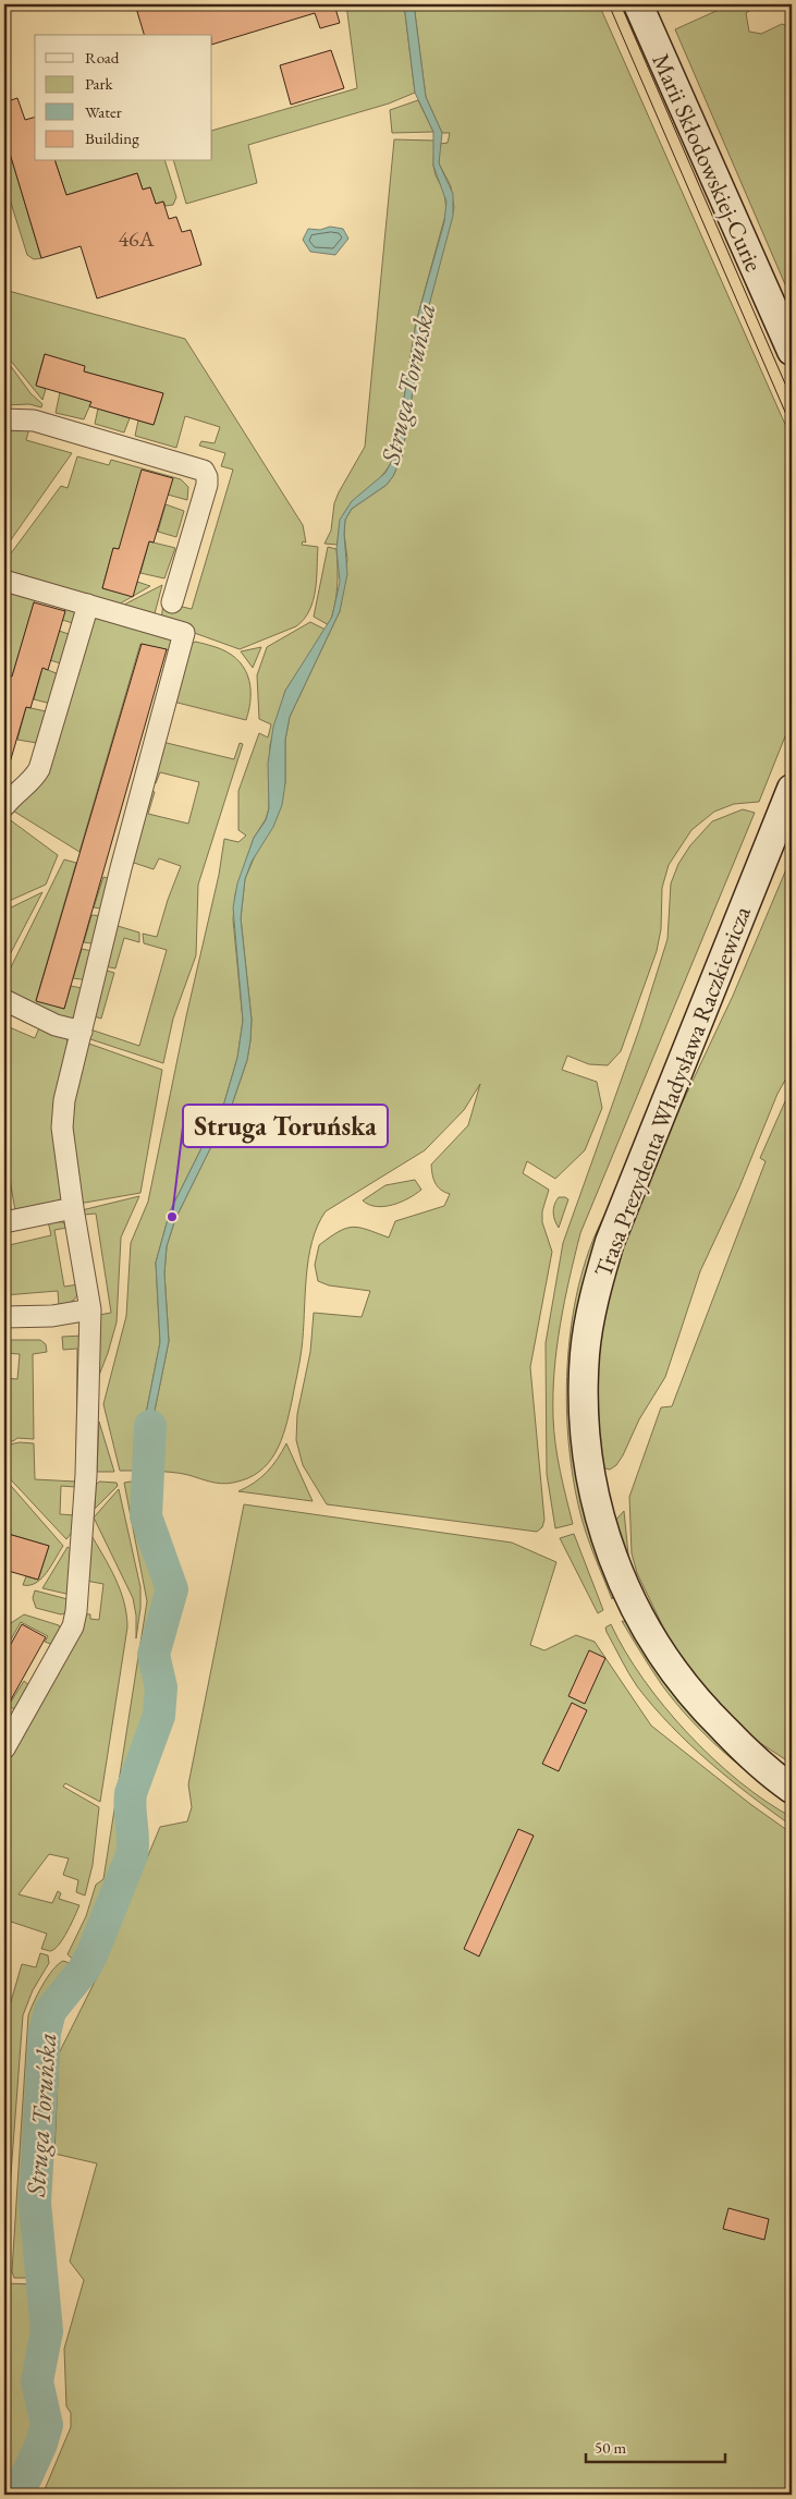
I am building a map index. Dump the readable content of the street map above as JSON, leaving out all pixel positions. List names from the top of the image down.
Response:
{
  "streets": {
    "main road": ["Marii Skłodowskiej-Curie", "Trasa Prezydenta Władysława Raczkiewicza"]
  },
  "water": ["Struga Toruńska"],
  "places": ["Struga Toruńska"],
  "house_numbers": ["46A"],
  "legend": [
    "Road",
    "Park",
    "Water",
    "Building"
  ],
  "scale_bar": "50 m"
}
